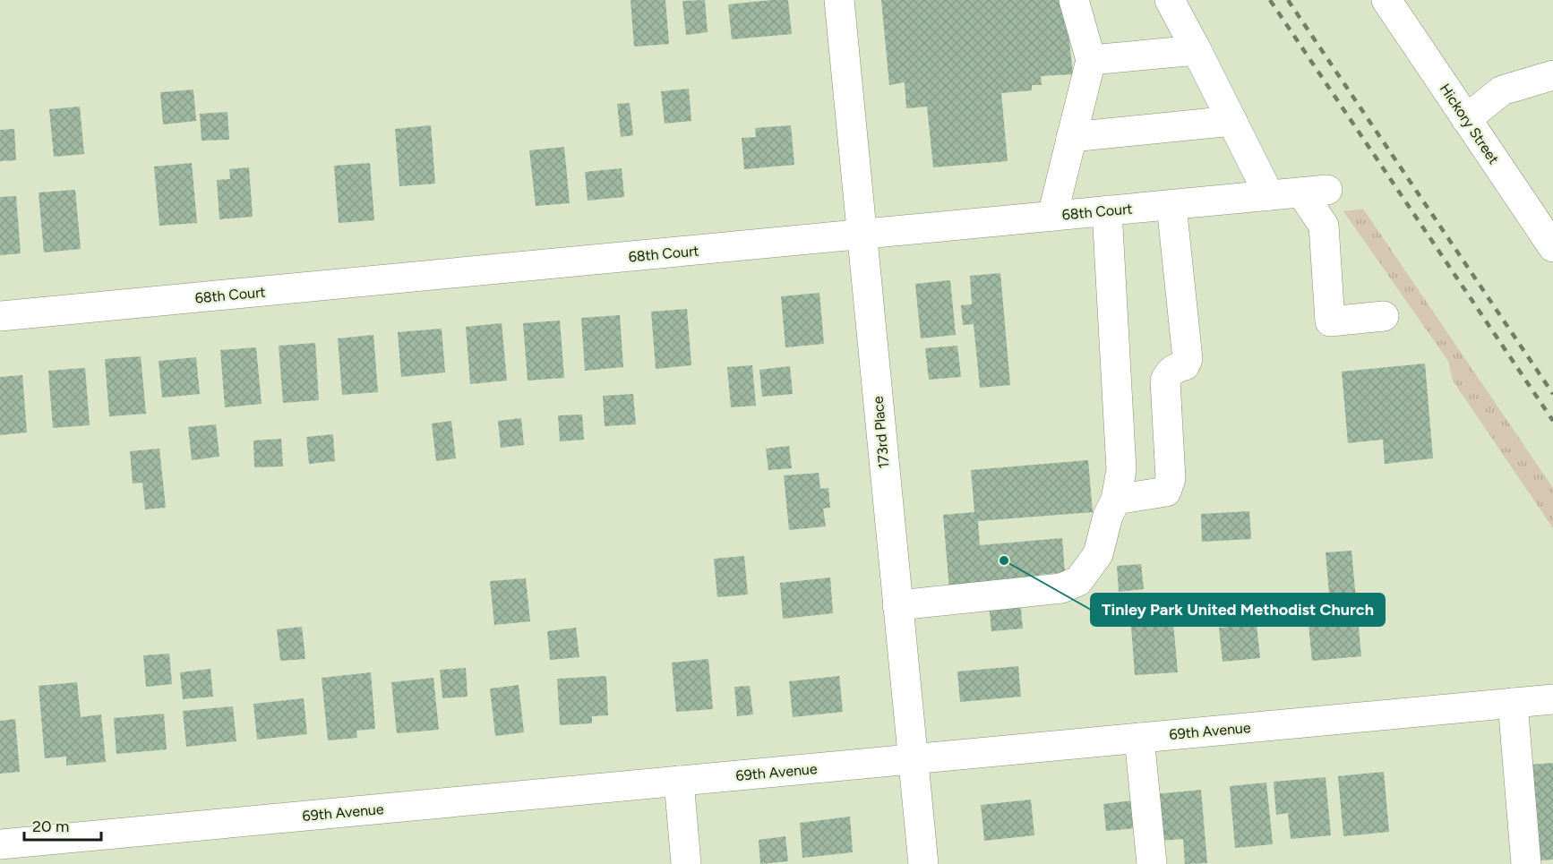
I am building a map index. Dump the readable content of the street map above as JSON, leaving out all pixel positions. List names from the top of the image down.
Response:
{
  "streets": {
    "street": [
      "Hickory Street",
      "68th Court",
      "173rd Place",
      "69th Avenue"
    ]
  },
  "crossings": [
    ["68th Court", "173rd Place"],
    ["173rd Place", "69th Avenue"]
  ],
  "places": ["Tinley Park United Methodist Church"],
  "scale_bar": "20 m"
}
